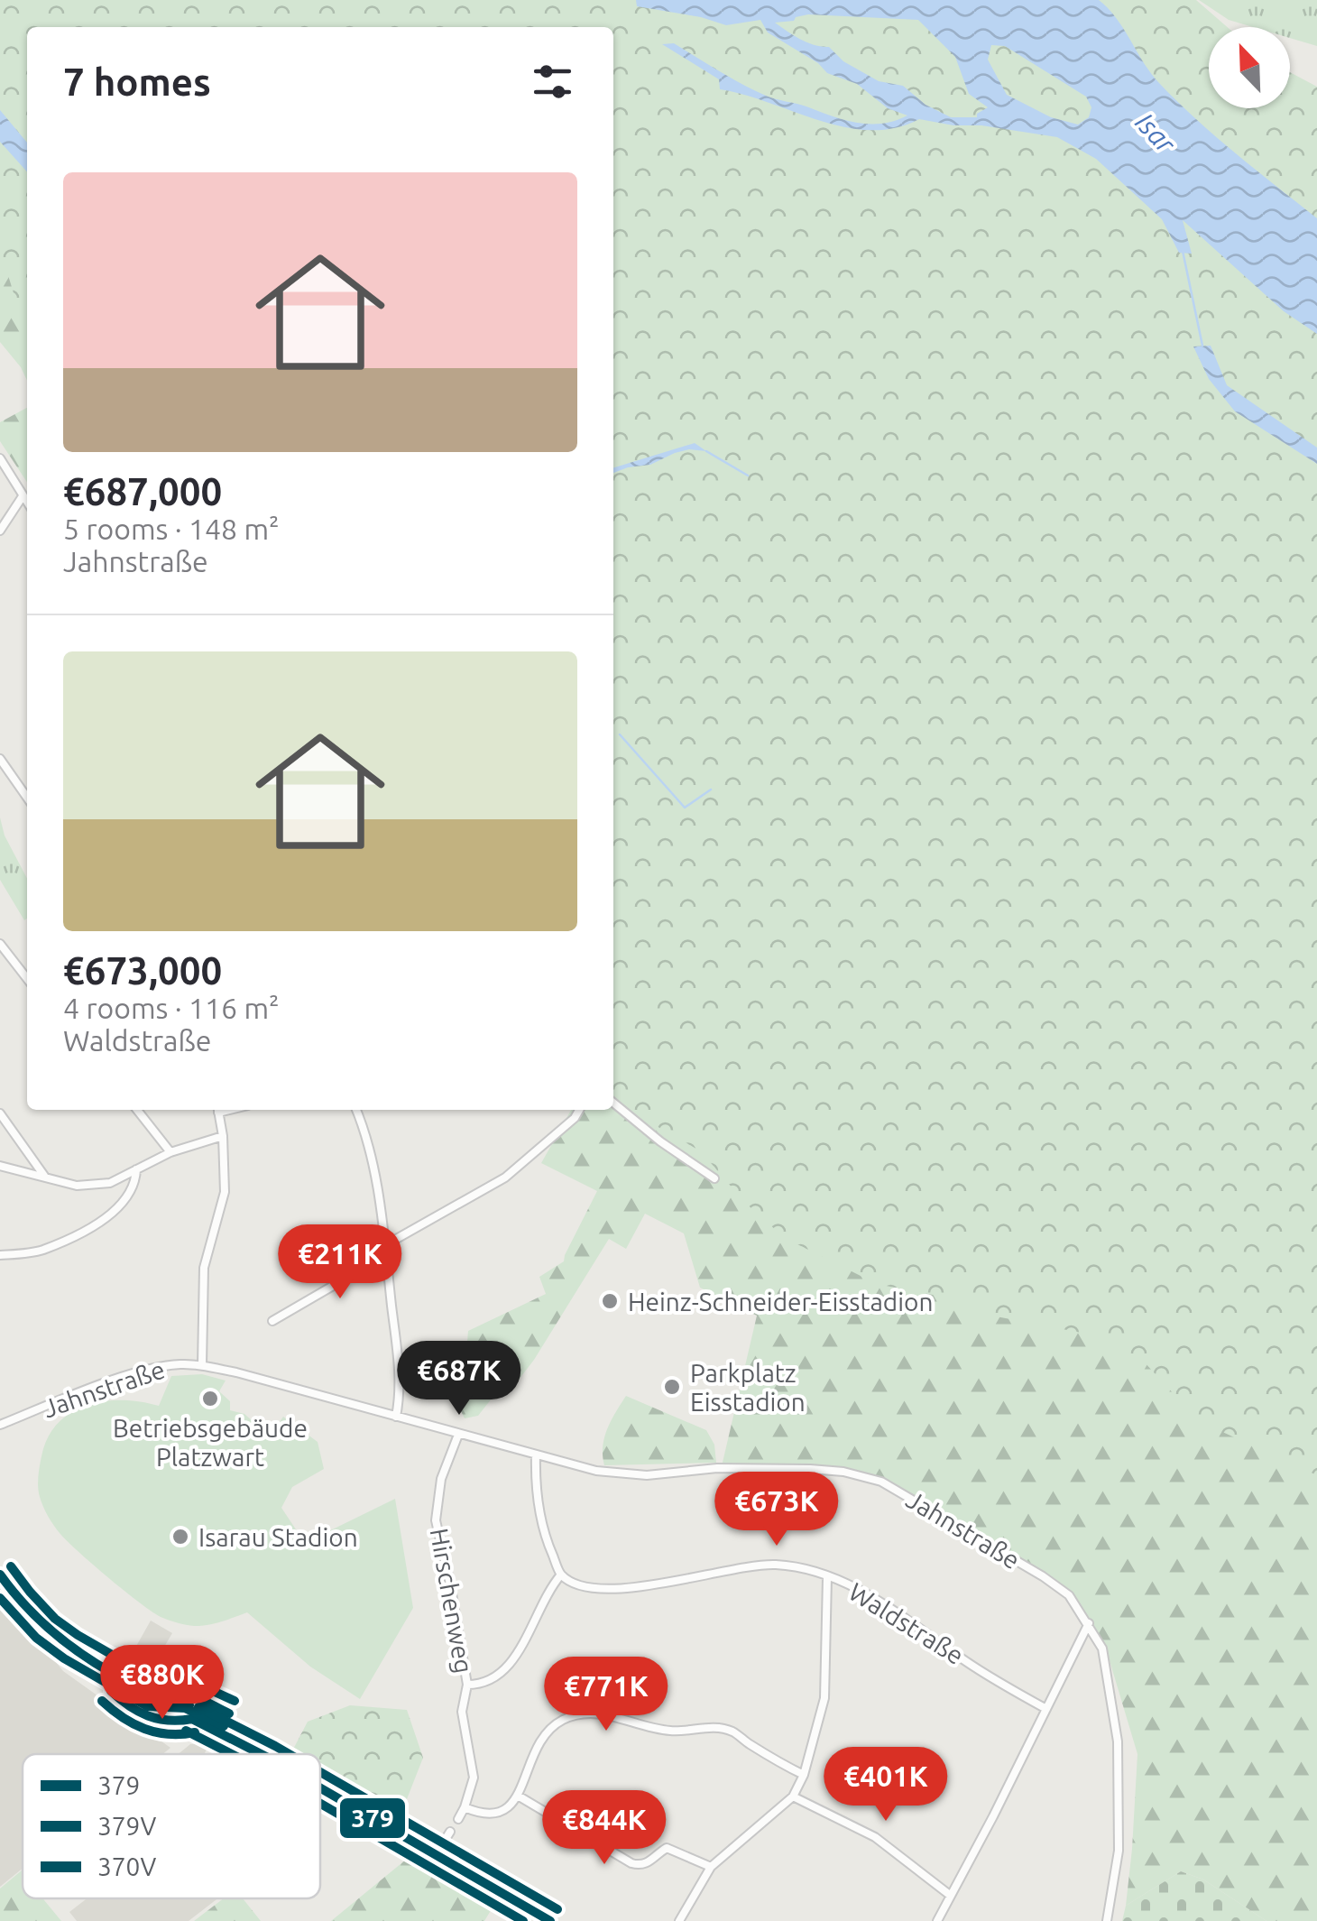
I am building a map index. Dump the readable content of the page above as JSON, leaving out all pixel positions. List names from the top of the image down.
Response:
{
  "streets": {
    "street": ["Jahnstraße", "Hirschenweg", "Waldstraße"]
  },
  "crossings": [
    ["Jahnstraße", "Hirschenweg"]
  ],
  "water": ["Isar"],
  "places": [
    "Heinz-Schneider-Eisstadion",
    "Parkplatz Eisstadion",
    "Betriebsgebäude Platzwart",
    "Isarau Stadion"
  ],
  "lines": ["transit line 370V", "transit line 379", "transit line 379V"],
  "legend": ["379", "379V", "370V"],
  "north": "top left",
  "page": {
    "heading": "7 homes",
    "list": [
      {
        "name": "€687,000",
        "note": "5 rooms · 148 m² · Jahnstraße"
      },
      {
        "name": "€673,000",
        "note": "4 rooms · 116 m² · Waldstraße"
      }
    ],
    "price": [
      "€211K",
      "€687K",
      "€673K",
      "€880K",
      "€771K",
      "€401K",
      "€844K"
    ]
  }
}
